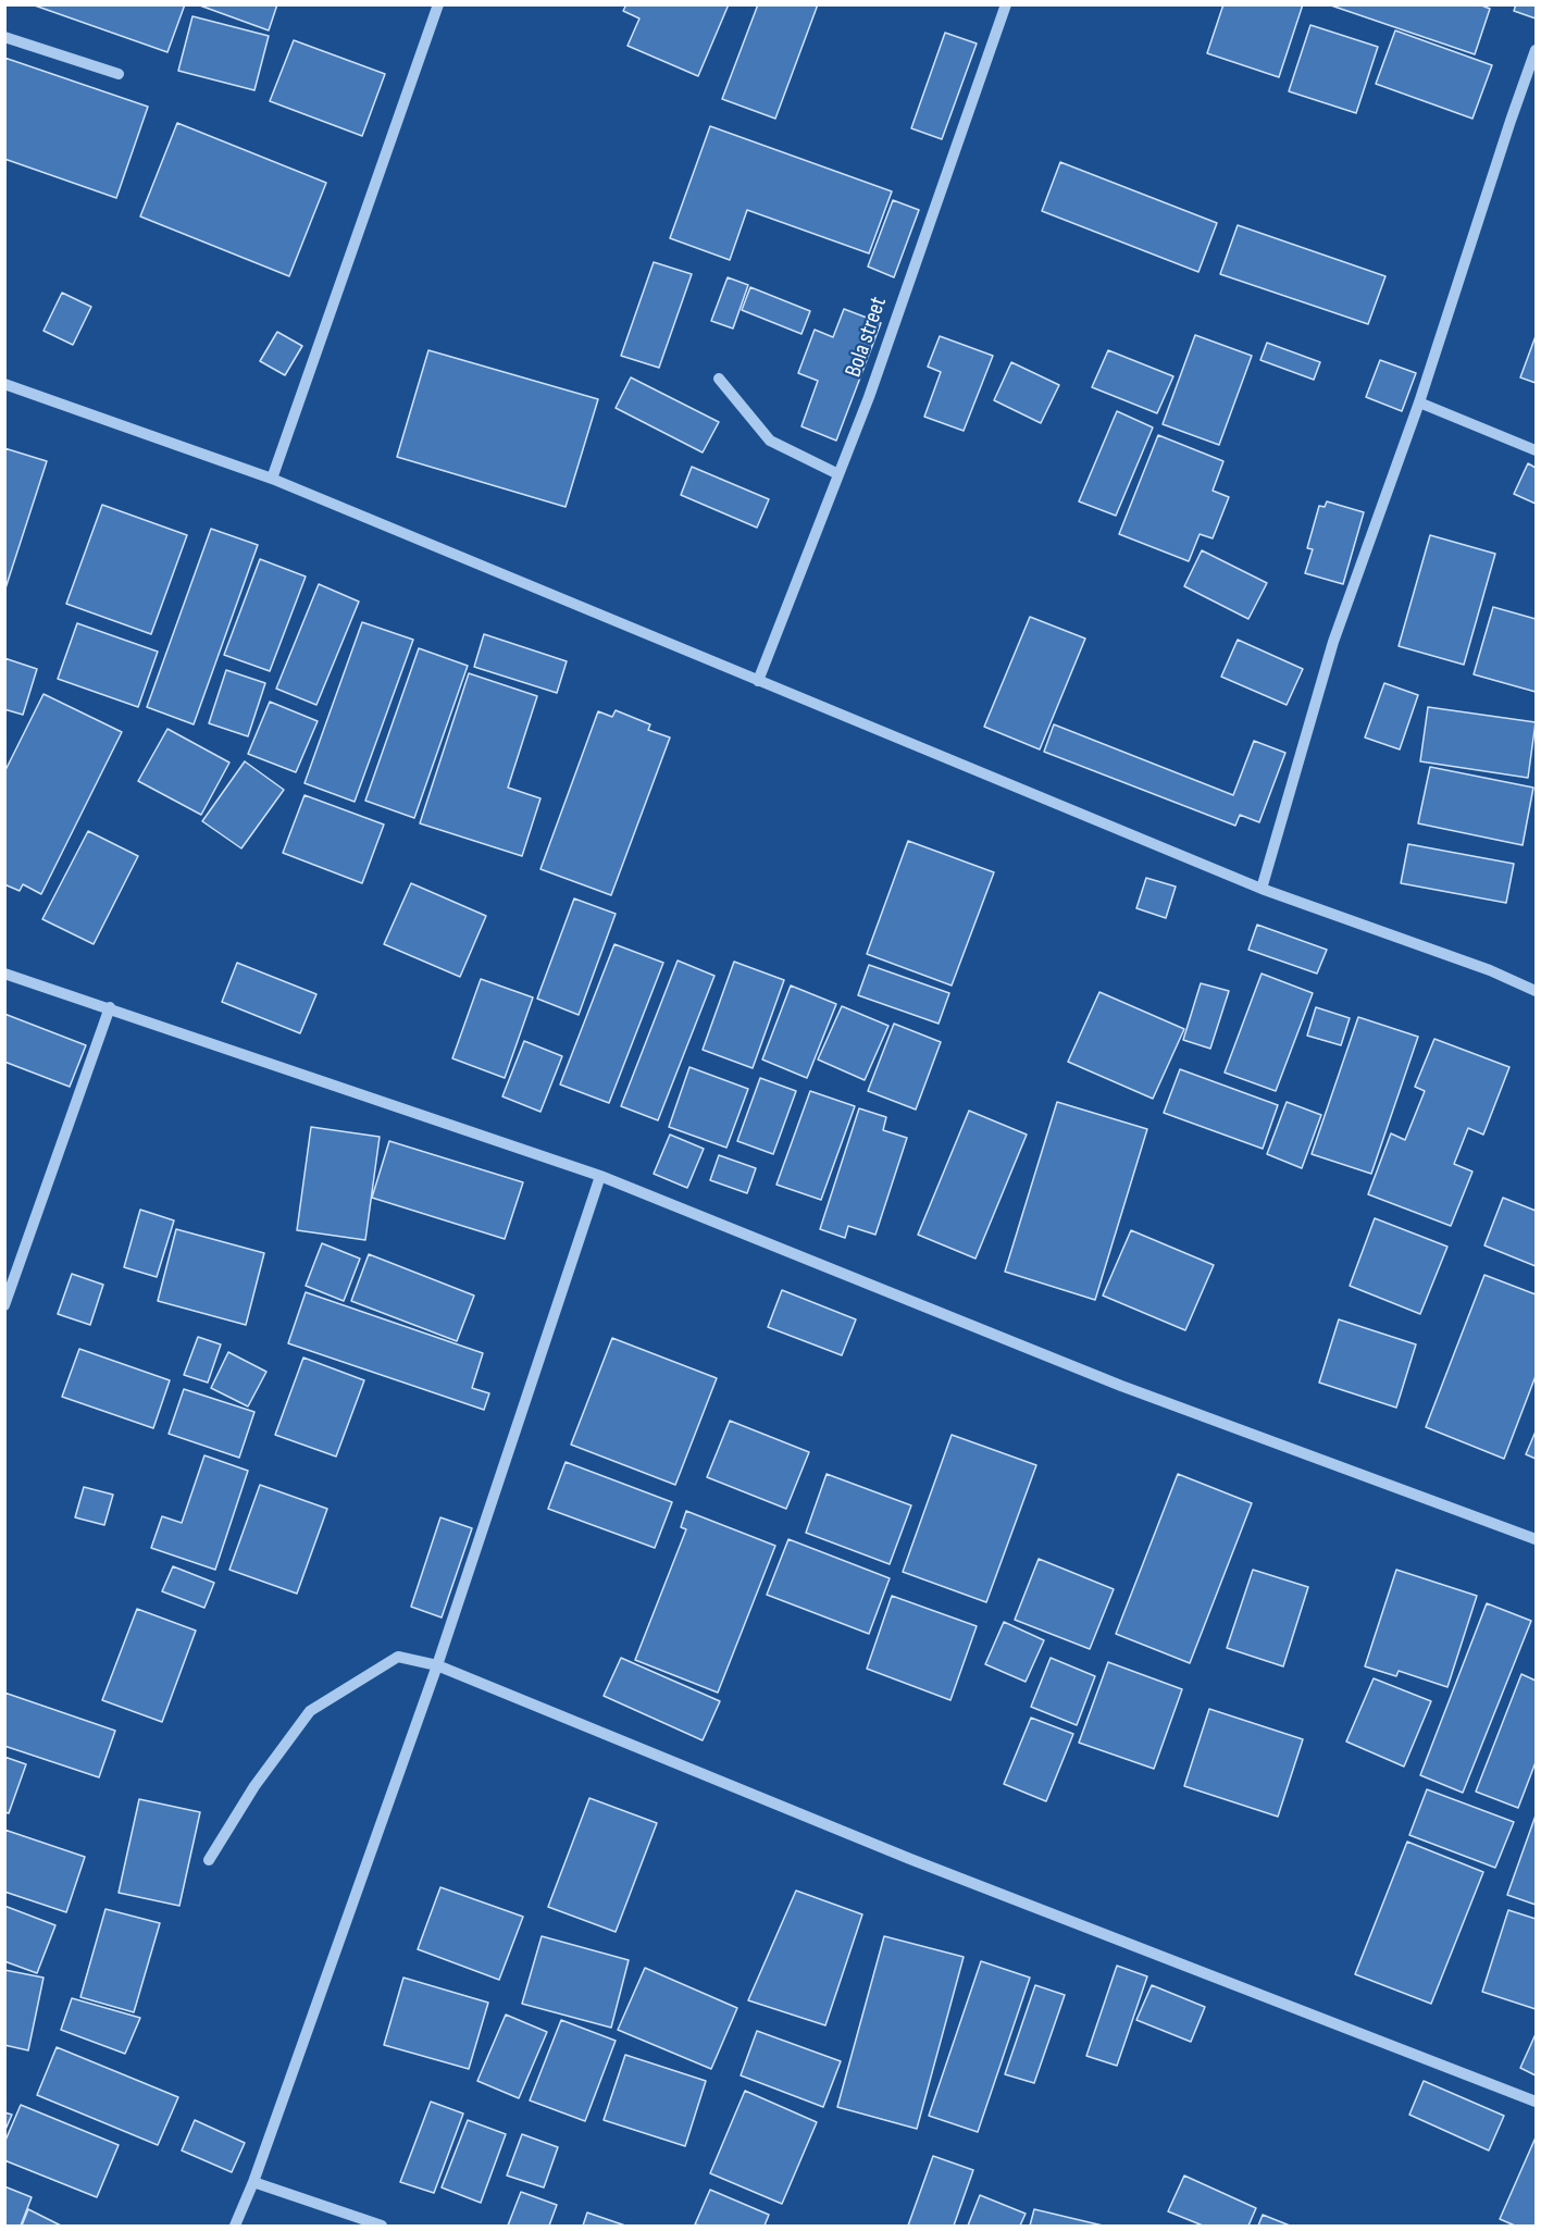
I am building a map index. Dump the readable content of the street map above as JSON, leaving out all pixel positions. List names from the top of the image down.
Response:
{
  "streets": {
    "street": ["Bola street"]
  }
}
